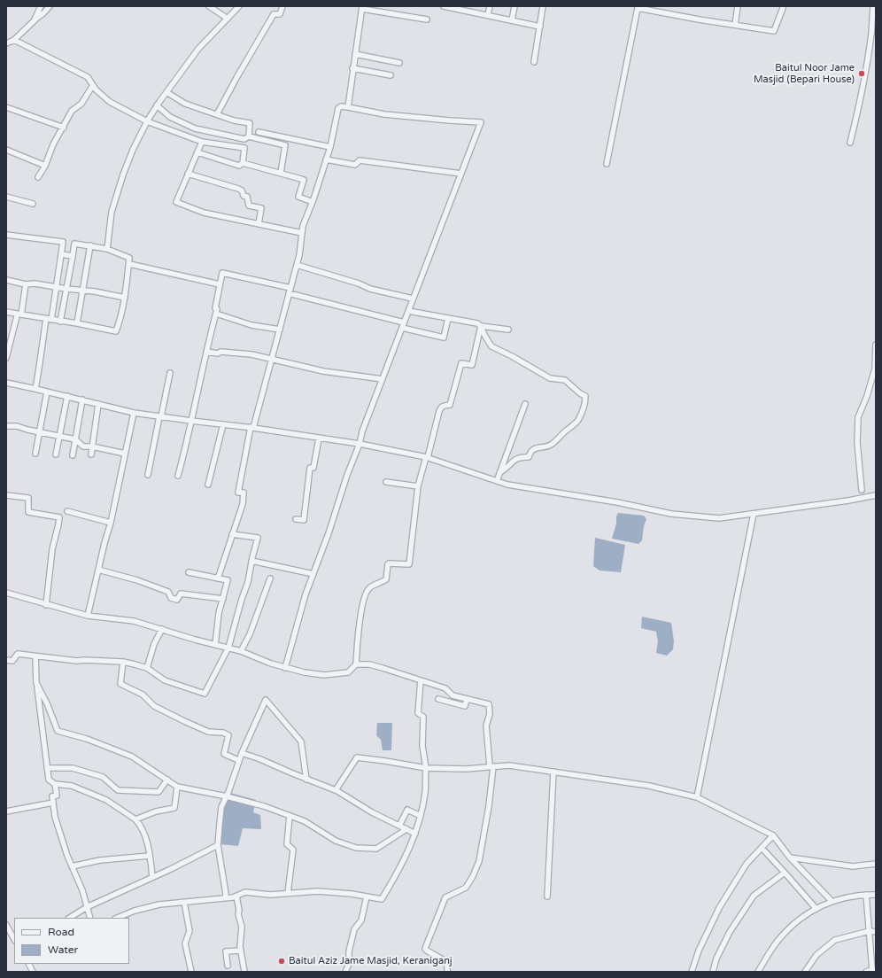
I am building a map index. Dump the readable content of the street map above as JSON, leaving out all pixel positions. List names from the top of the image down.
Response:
{
  "places": ["Baitul Noor Jame Masjid (Bepari House)", "Baitul Aziz Jame Masjid, Keraniganj"],
  "legend": ["Road", "Water"]
}
